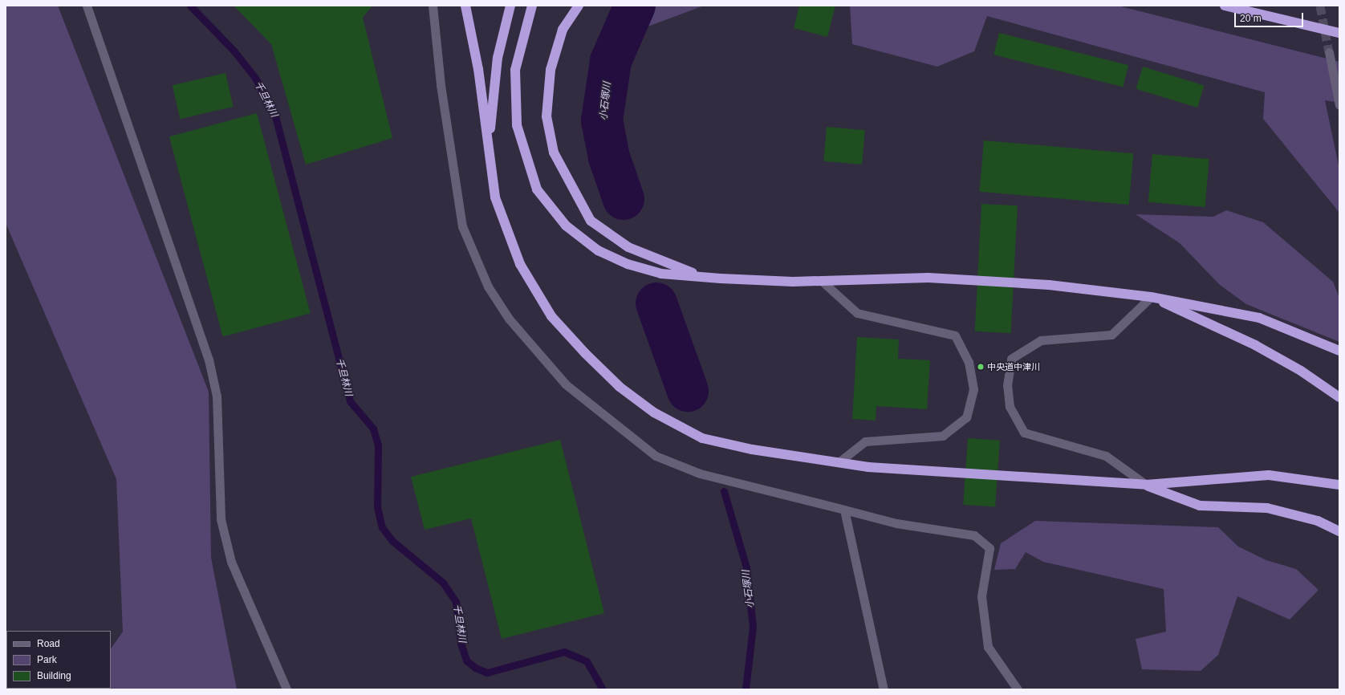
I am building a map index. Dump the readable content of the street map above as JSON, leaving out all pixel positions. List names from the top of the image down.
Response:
{
  "water": ["千旦林川", "小石塚川"],
  "places": ["中央道中津川"],
  "legend": ["Road", "Park", "Building"],
  "scale_bar": "20 m"
}
